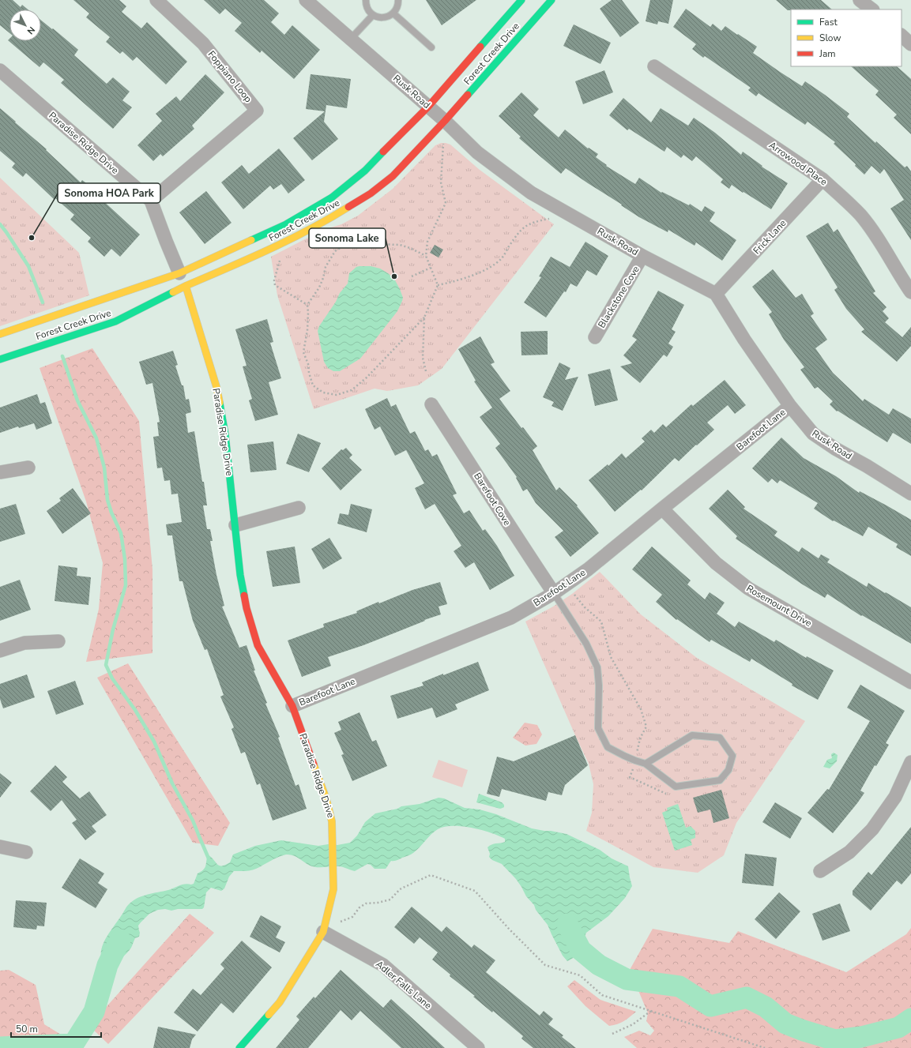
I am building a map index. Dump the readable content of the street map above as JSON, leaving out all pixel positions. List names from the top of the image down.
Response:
{
  "streets": {
    "street": [
      "Forest Creek Drive",
      "Foppiano Loop",
      "Rusk Road",
      "Paradise Ridge Drive",
      "Arrowood Place",
      "Frick Lane",
      "Blackstone Cove",
      "Barefoot Lane",
      "Barefoot Cove",
      "Rosemount Drive",
      "Adler Falls Lane"
    ]
  },
  "crossings": [
    ["Forest Creek Drive", "Rusk Road"],
    ["Forest Creek Drive", "Paradise Ridge Drive"],
    ["Foppiano Loop", "Paradise Ridge Drive"],
    ["Rusk Road", "Frick Lane"],
    ["Rusk Road", "Blackstone Cove"],
    ["Rusk Road", "Barefoot Lane"],
    ["Paradise Ridge Drive", "Barefoot Lane"],
    ["Paradise Ridge Drive", "Adler Falls Lane"],
    ["Arrowood Place", "Frick Lane"],
    ["Barefoot Lane", "Barefoot Cove"],
    ["Barefoot Lane", "Rosemount Drive"]
  ],
  "places": ["Sonoma HOA Park", "Sonoma Lake"],
  "legend": ["Fast", "Slow", "Jam"],
  "scale_bar": "50 m",
  "north": "bottom right"
}
